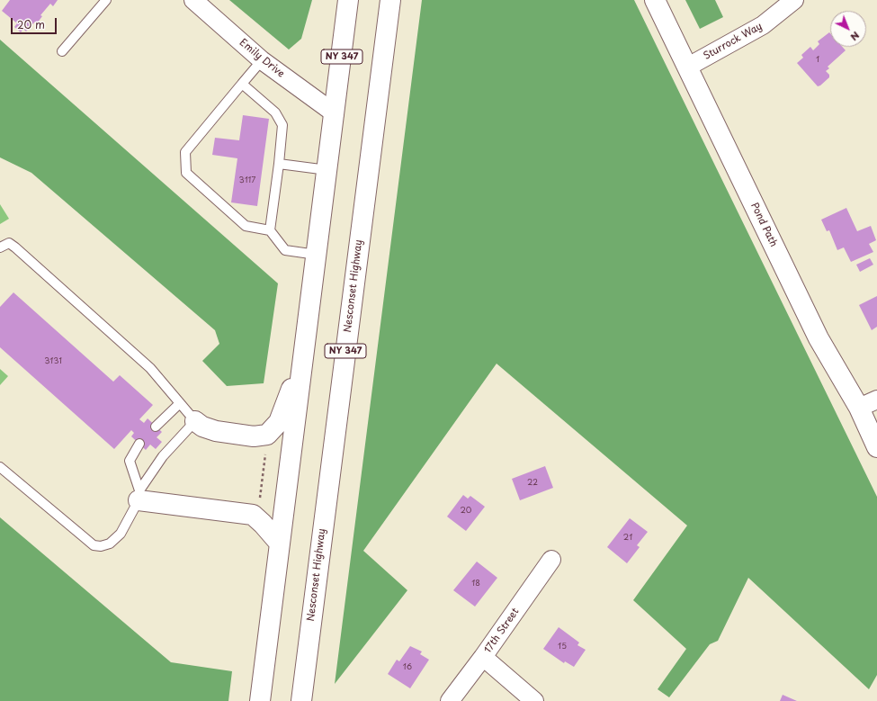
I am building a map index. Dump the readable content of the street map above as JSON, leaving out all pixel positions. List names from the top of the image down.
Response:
{
  "streets": {
    "main road": ["NY 347", "Pond Path", "Nesconset Highway"],
    "street": ["Sturrock Way", "Emily Drive", "17th Street"]
  },
  "crossings": [
    ["Sturrock Way", "Pond Path"],
    ["NY 347", "Emily Drive"]
  ],
  "house_numbers": [
    "1",
    "3117",
    "3131",
    "22",
    "20",
    "21",
    "18",
    "15",
    "16"
  ],
  "scale_bar": "20 m",
  "north": "bottom right"
}
